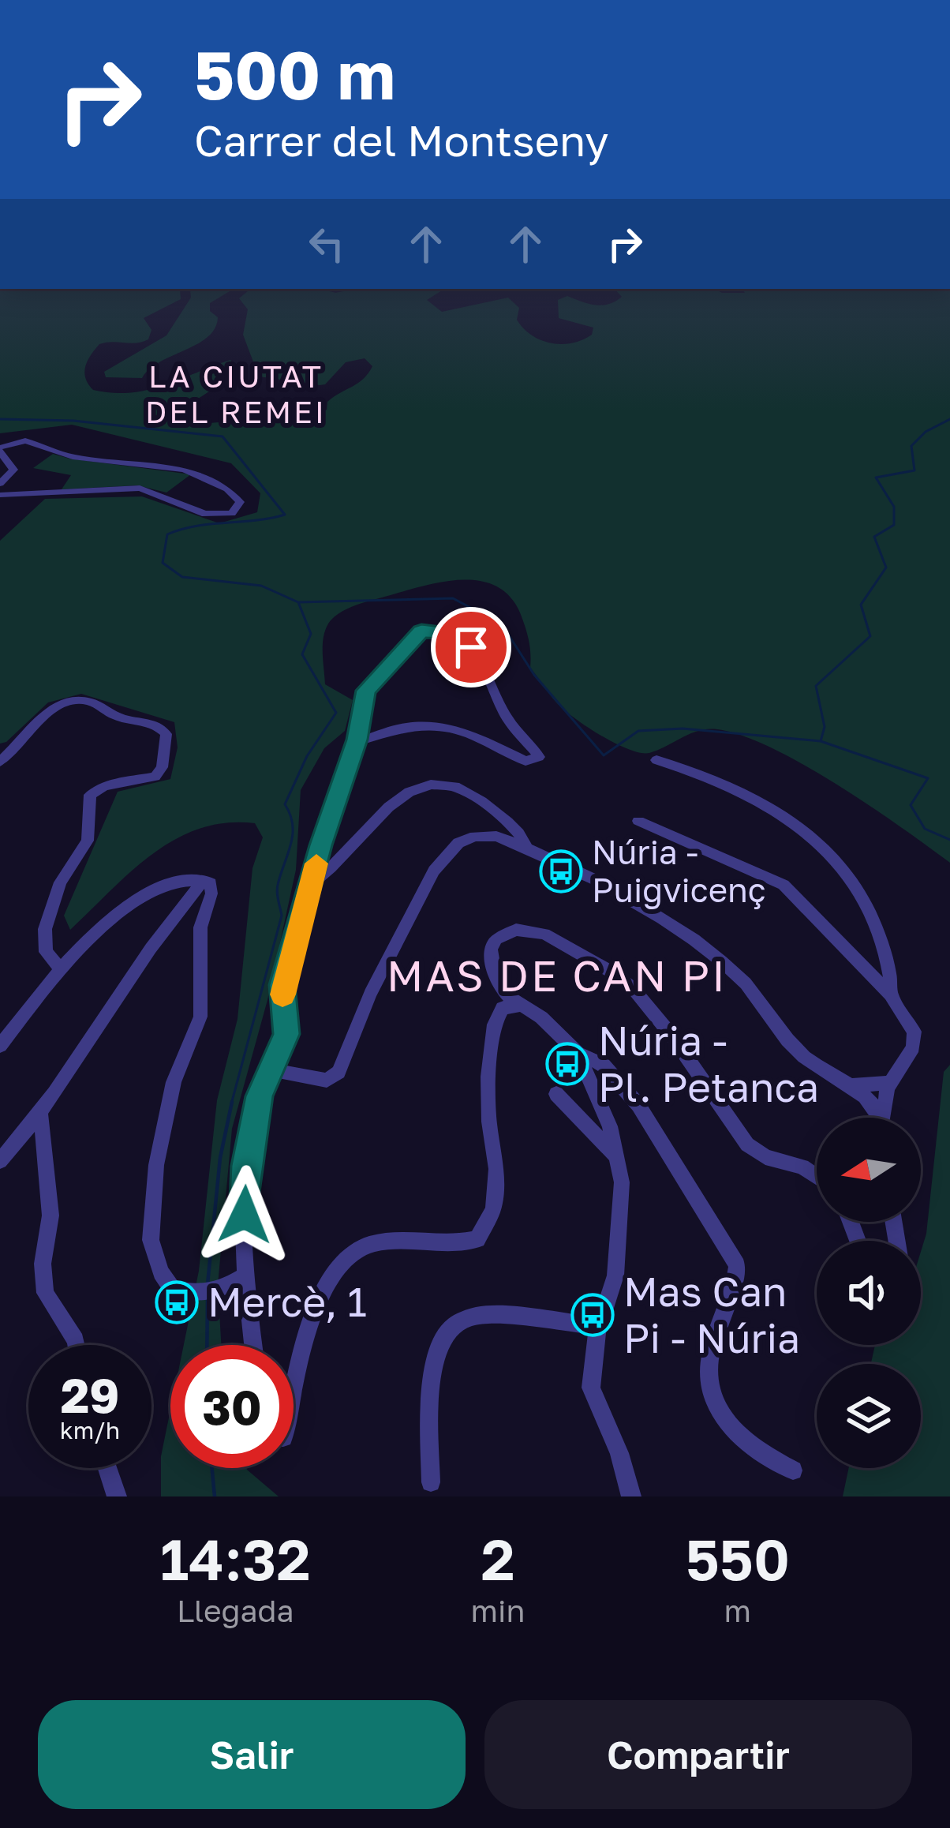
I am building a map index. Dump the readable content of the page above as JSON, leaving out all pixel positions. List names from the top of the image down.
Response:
{
  "districts": ["LA CIUTAT DEL REMEI", "MAS DE CAN PI"],
  "places": {
    "bus stop": [
      "Núria - Puigvicenç",
      "Núria - Pl. Petanca",
      "Mercè, 1",
      "Mas Can Pi - Núria"
    ]
  },
  "north": "left",
  "page": {
    "turn": ["500 m", "Carrer del Montseny"],
    "speed": "29 km/h",
    "limit": "30",
    "eta": [
      "14:32",
      "Llegada",
      "2",
      "min",
      "550",
      "m"
    ],
    "buttons": ["Salir", "Compartir"]
  }
}
